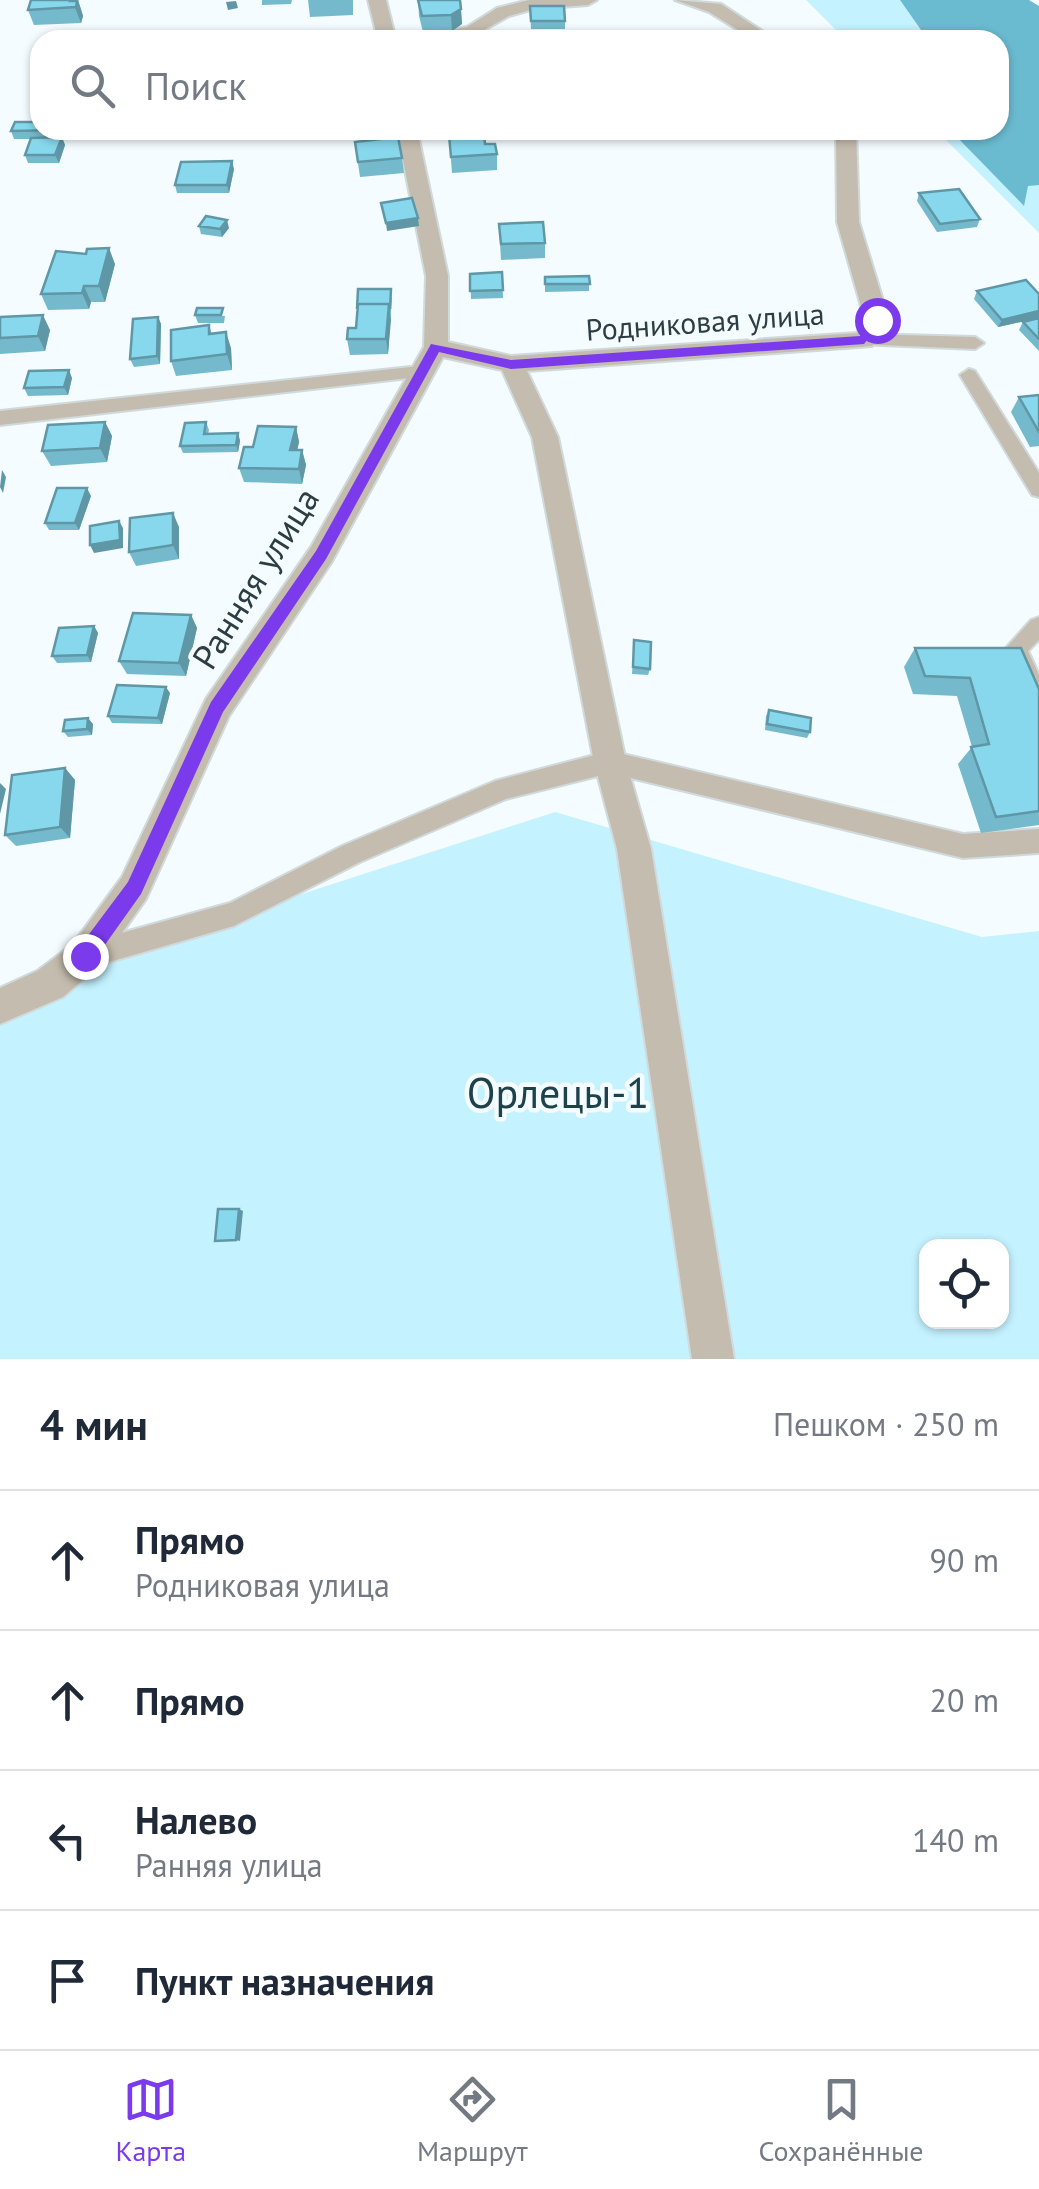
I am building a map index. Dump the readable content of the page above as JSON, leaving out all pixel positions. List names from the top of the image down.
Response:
{
  "streets": {
    "street": ["Родниковая улица", "Ранняя улица"]
  },
  "crossings": [
    ["Родниковая улица", "Ранняя улица"]
  ],
  "parks": ["Орлецы-1"],
  "page": {
    "search": "Поиск",
    "heading": ["4 мин", "Пешком · 250 m"],
    "list": [
      ["Прямо", "Родниковая улица", "90 m"],
      ["Прямо", "20 m"],
      ["Налево", "Ранняя улица", "140 m"],
      "Пункт назначения"
    ],
    "nav": ["Карта", "Маршрут", "Сохранённые"]
  }
}
